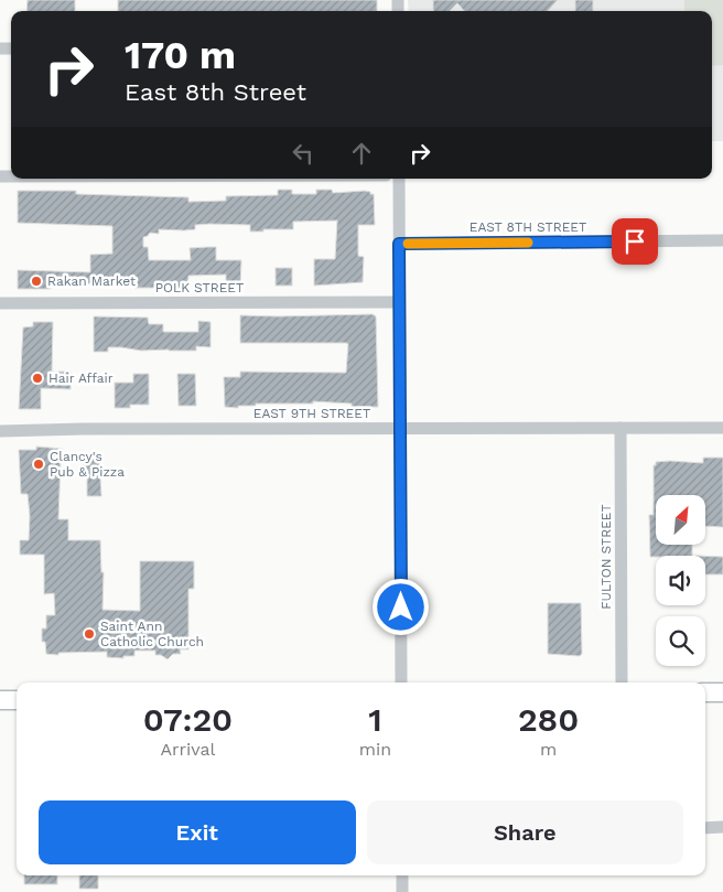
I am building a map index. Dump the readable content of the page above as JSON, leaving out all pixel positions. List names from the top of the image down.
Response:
{
  "streets": {
    "street": [
      "EAST 8TH STREET",
      "POLK STREET",
      "EAST 9TH STREET",
      "FULTON STREET"
    ]
  },
  "crossings": [
    ["EAST 9TH STREET", "FULTON STREET"]
  ],
  "places": [
    "Rakan Market",
    "Hair Affair",
    "Clancy's Pub & Pizza",
    "Saint Ann Catholic Church"
  ],
  "north": "top right",
  "page": {
    "turn": ["170 m", "East 8th Street"],
    "eta": [
      "07:20",
      "Arrival",
      "1",
      "min",
      "280",
      "m"
    ],
    "buttons": ["Exit", "Share"]
  }
}
